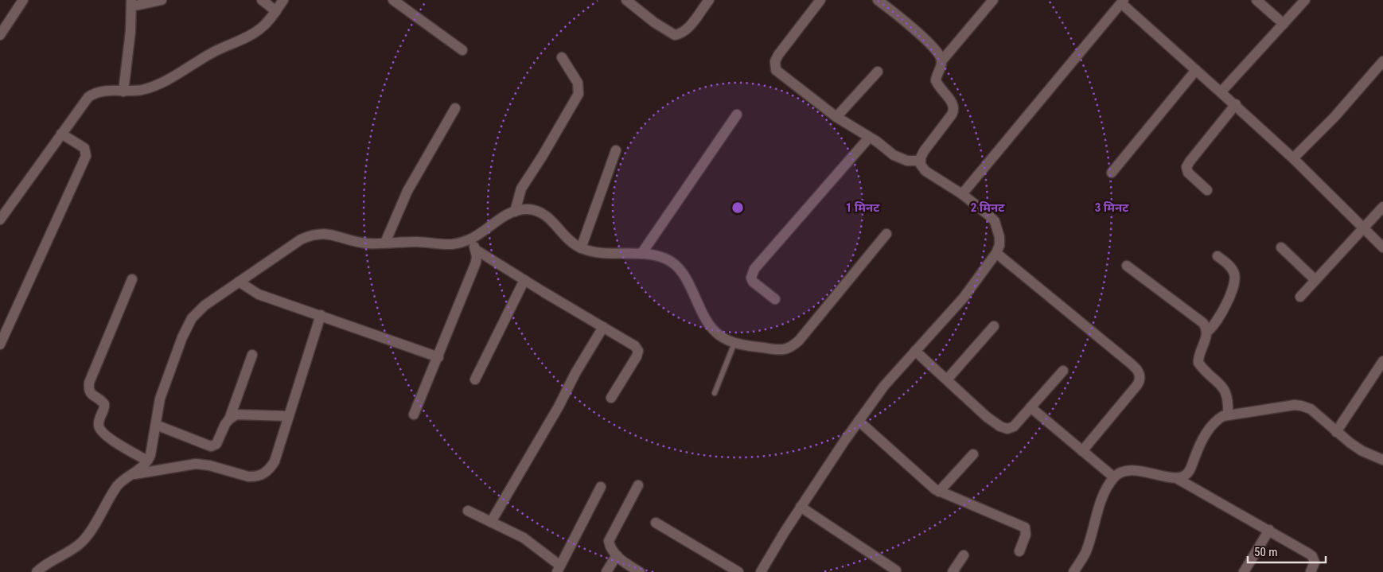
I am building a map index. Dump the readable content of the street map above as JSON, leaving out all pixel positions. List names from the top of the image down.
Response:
{
  "scale_bar": "50 m",
  "rings": ["1 मिनट", "2 मिनट", "3 मिनट"]
}
